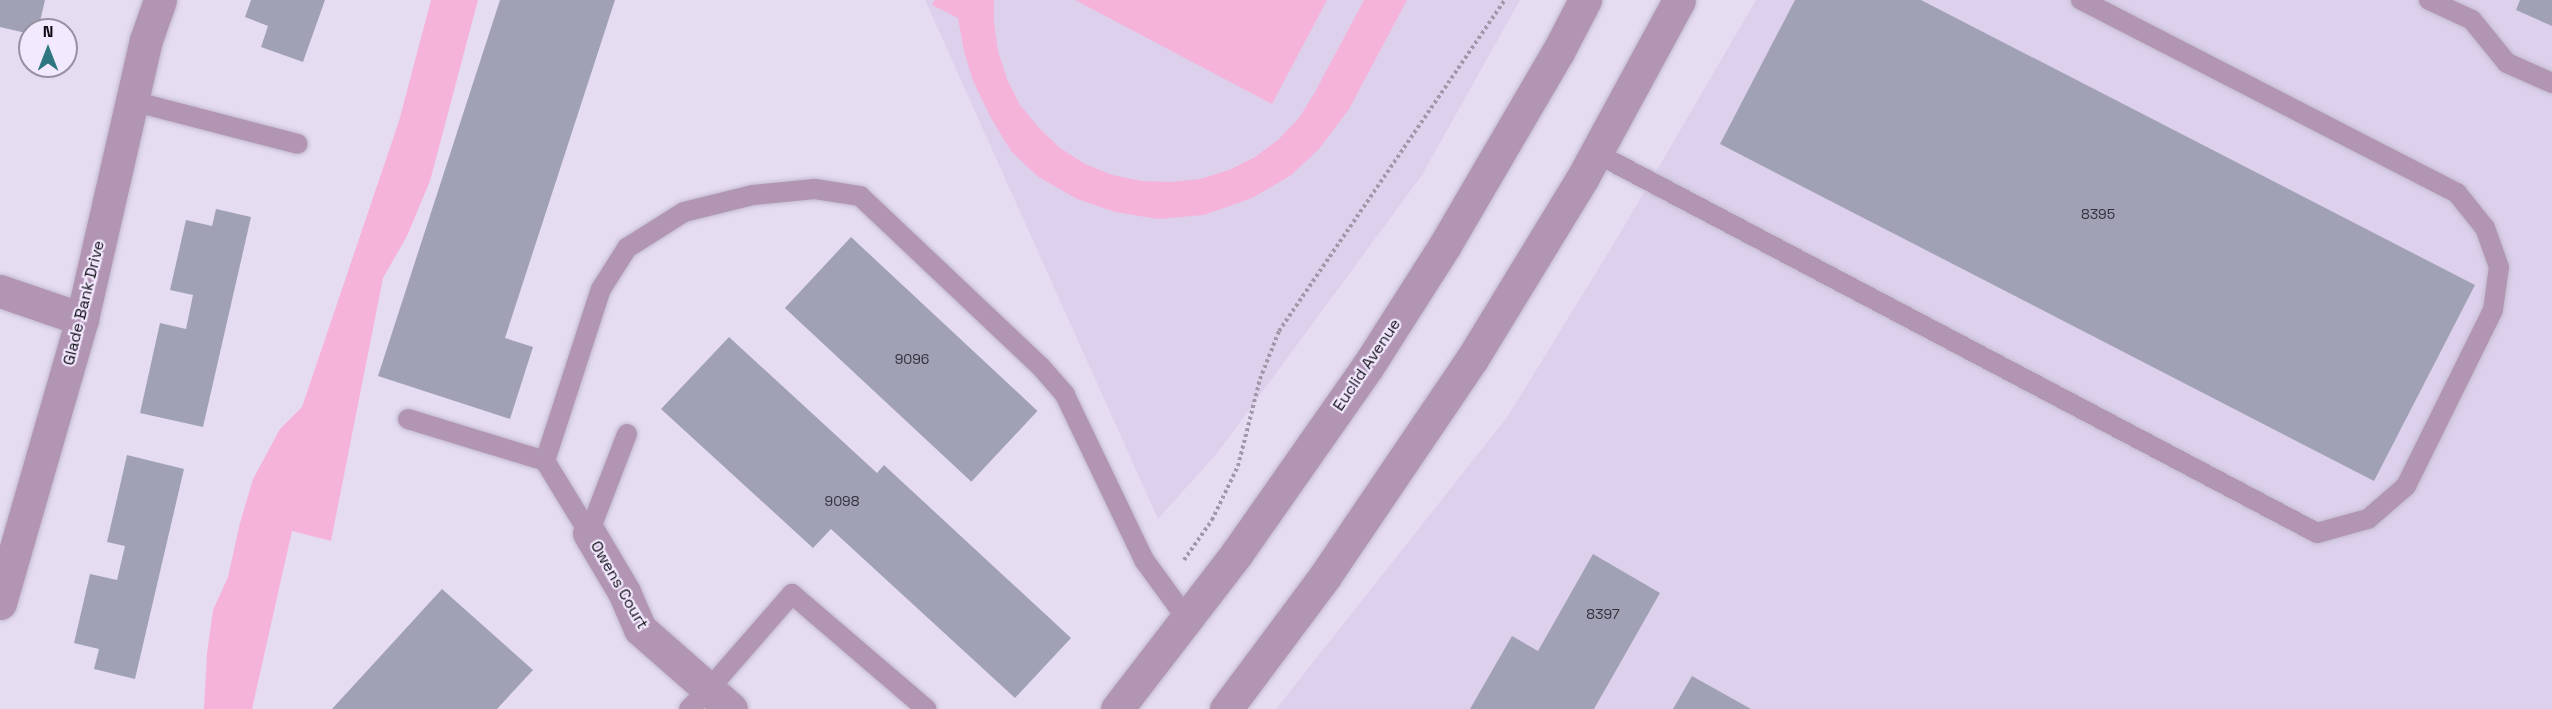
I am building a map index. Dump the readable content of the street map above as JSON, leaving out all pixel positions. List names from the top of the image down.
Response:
{
  "streets": {
    "street": ["Glade Bank Drive", "Euclid Avenue", "Owens Court"]
  },
  "house_numbers": [
    "8395",
    "9096",
    "9098",
    "8397"
  ],
  "north": "top"
}
